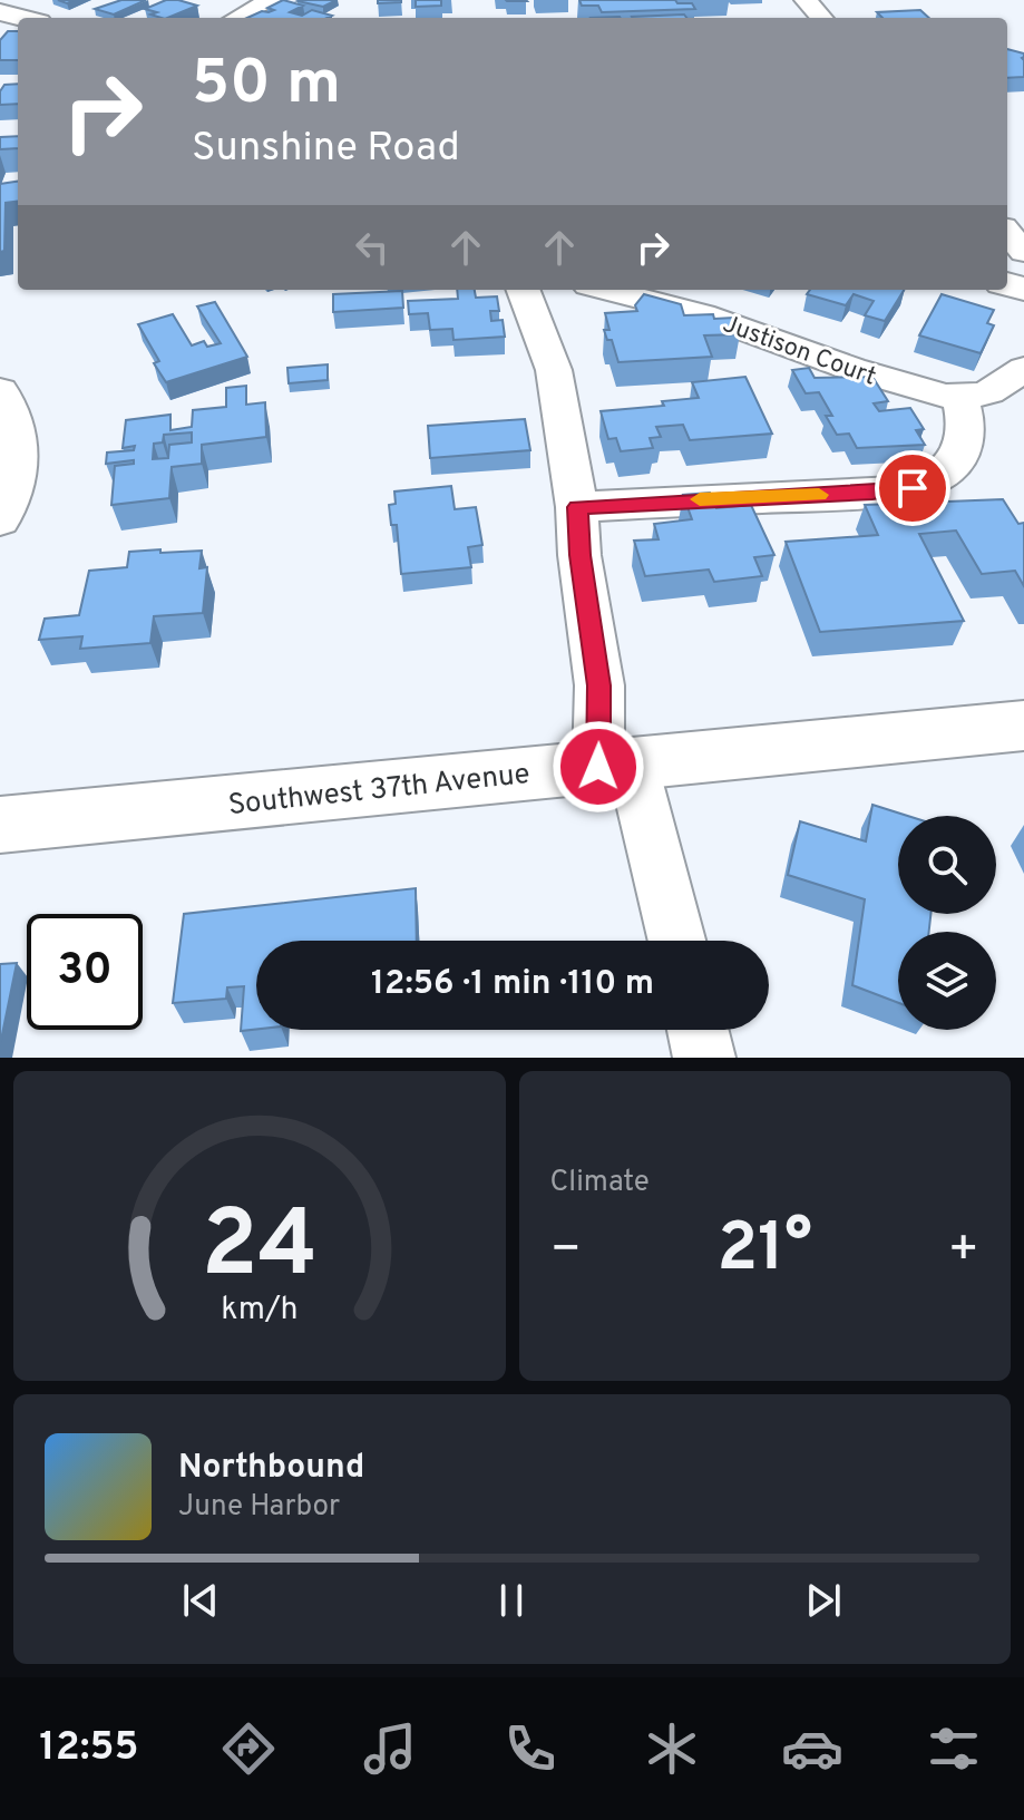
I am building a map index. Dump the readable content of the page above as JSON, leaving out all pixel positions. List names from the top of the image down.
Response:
{
  "streets": {
    "street": ["Justison Court", "Southwest 37th Avenue"]
  },
  "page": {
    "turn": ["50 m", "Sunshine Road"],
    "limit": "30",
    "trip": "12:56 · 1 min · 110 m",
    "tile": "Climate",
    "heat": ["−", "21°", "+"],
    "song": ["Northbound", "June Harbor"],
    "tabs": "12:55",
    "gauge": ["24", "km/h"]
  }
}
